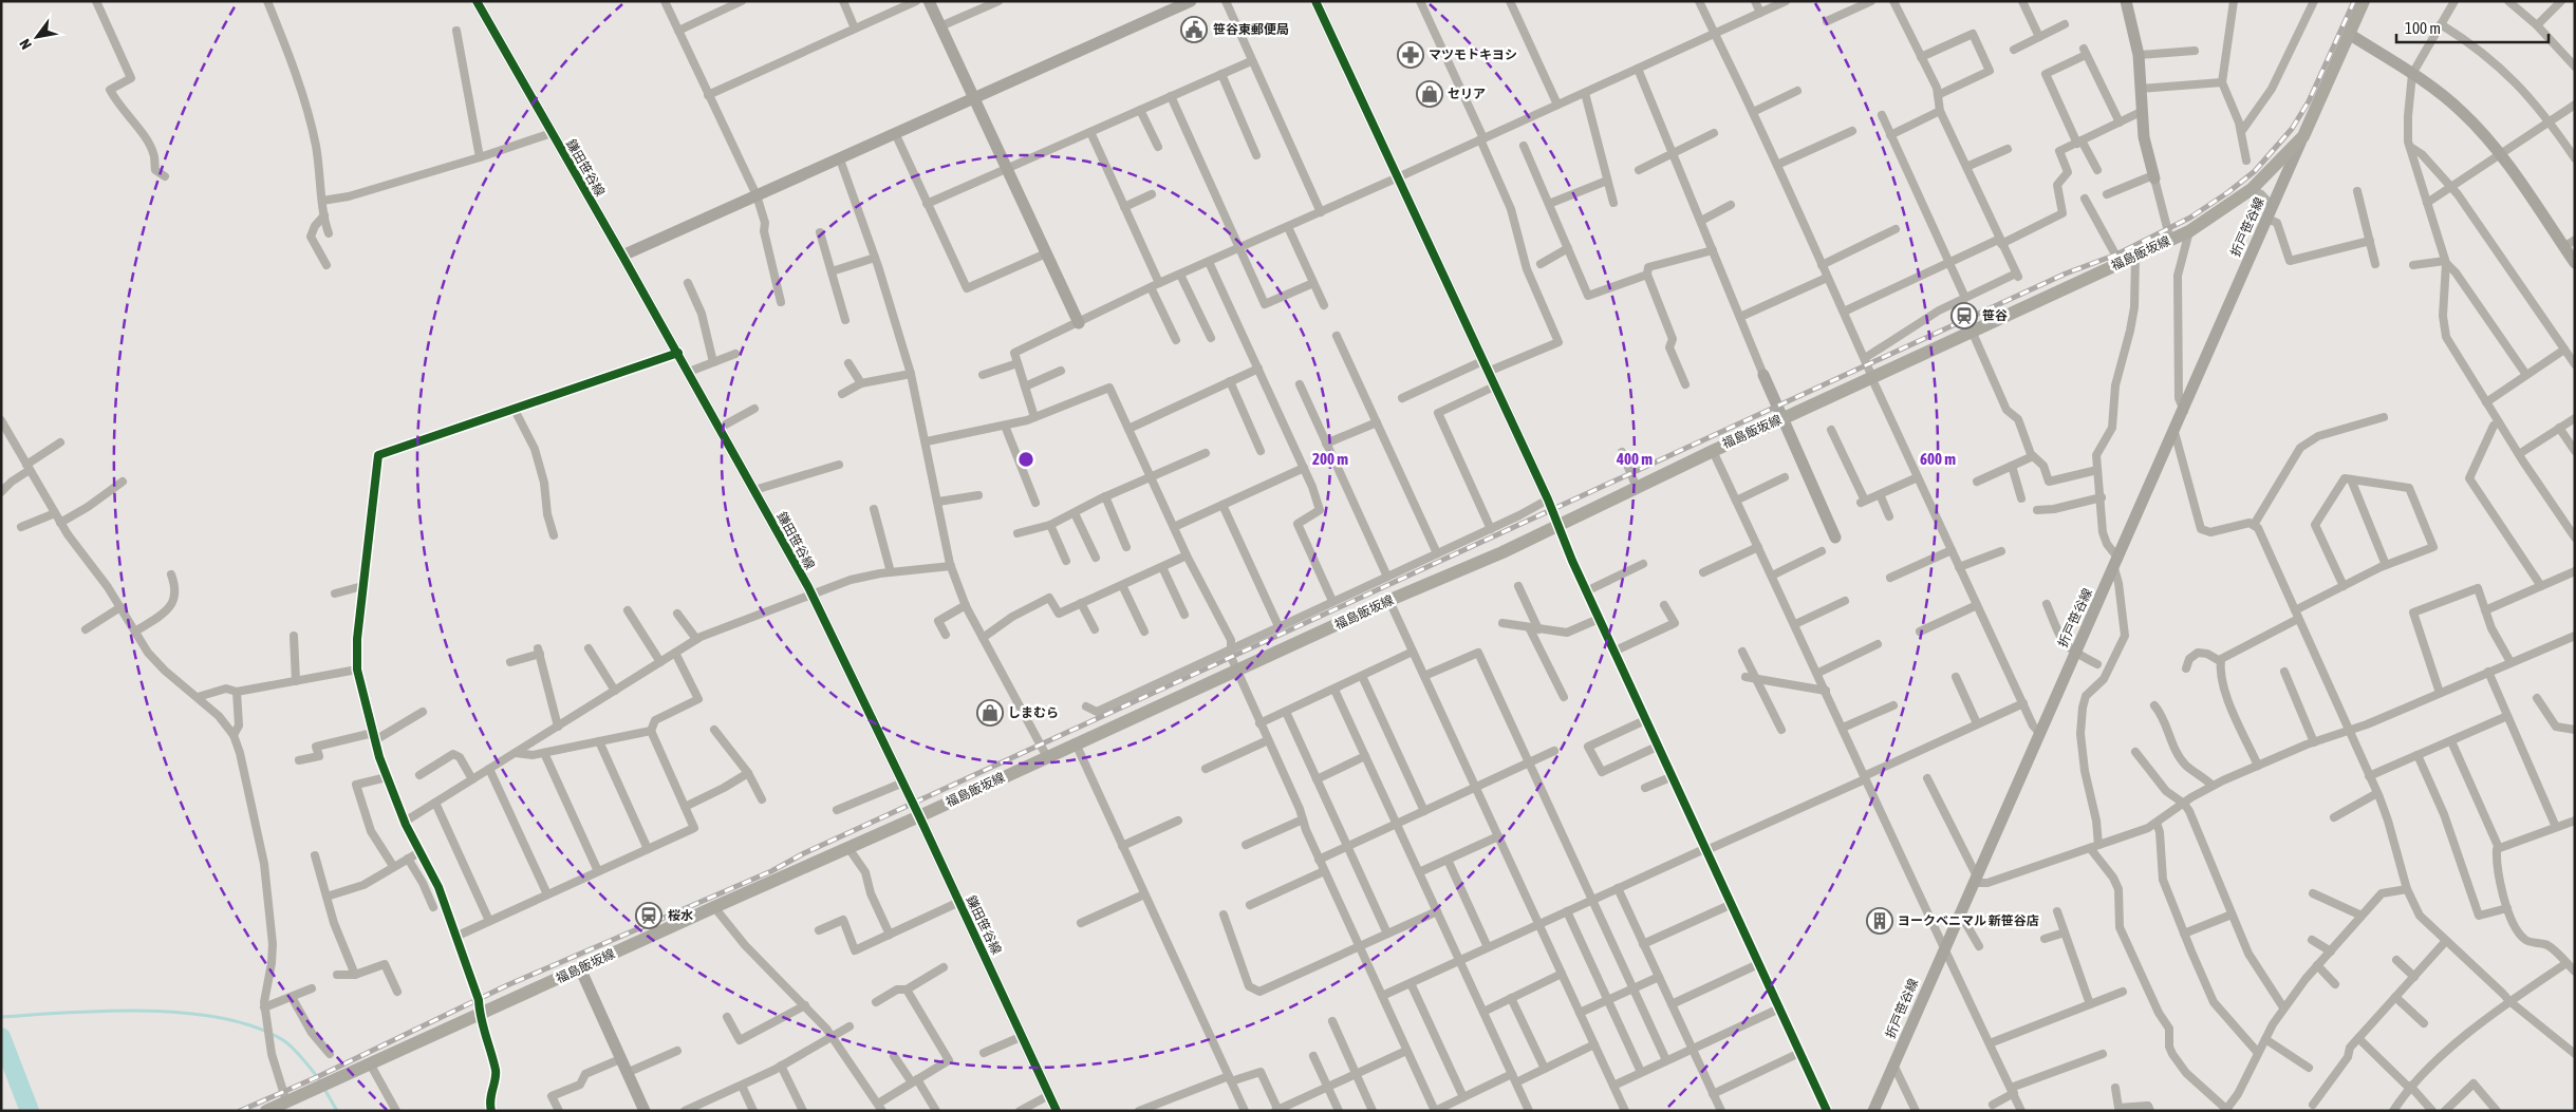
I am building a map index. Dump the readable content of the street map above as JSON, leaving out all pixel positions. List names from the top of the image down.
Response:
{
  "streets": {
    "main road": ["福島飯坂線"],
    "street": ["鎌田笹谷線", "折戸笹谷線"]
  },
  "crossings": [
    ["鎌田笹谷線", "福島飯坂線"],
    ["折戸笹谷線", "福島飯坂線"]
  ],
  "places": {
    "public building": ["笹谷東郵便局"],
    "pharmacy": ["マツモトキヨシ"],
    "shop": ["セリア", "しまむら"],
    "station": ["笹谷", "桜水"],
    "building": ["ヨークベニマル 新笹谷店"]
  },
  "scale_bar": "100 m",
  "north": "bottom left",
  "rings": ["200 m", "400 m", "600 m"]
}
